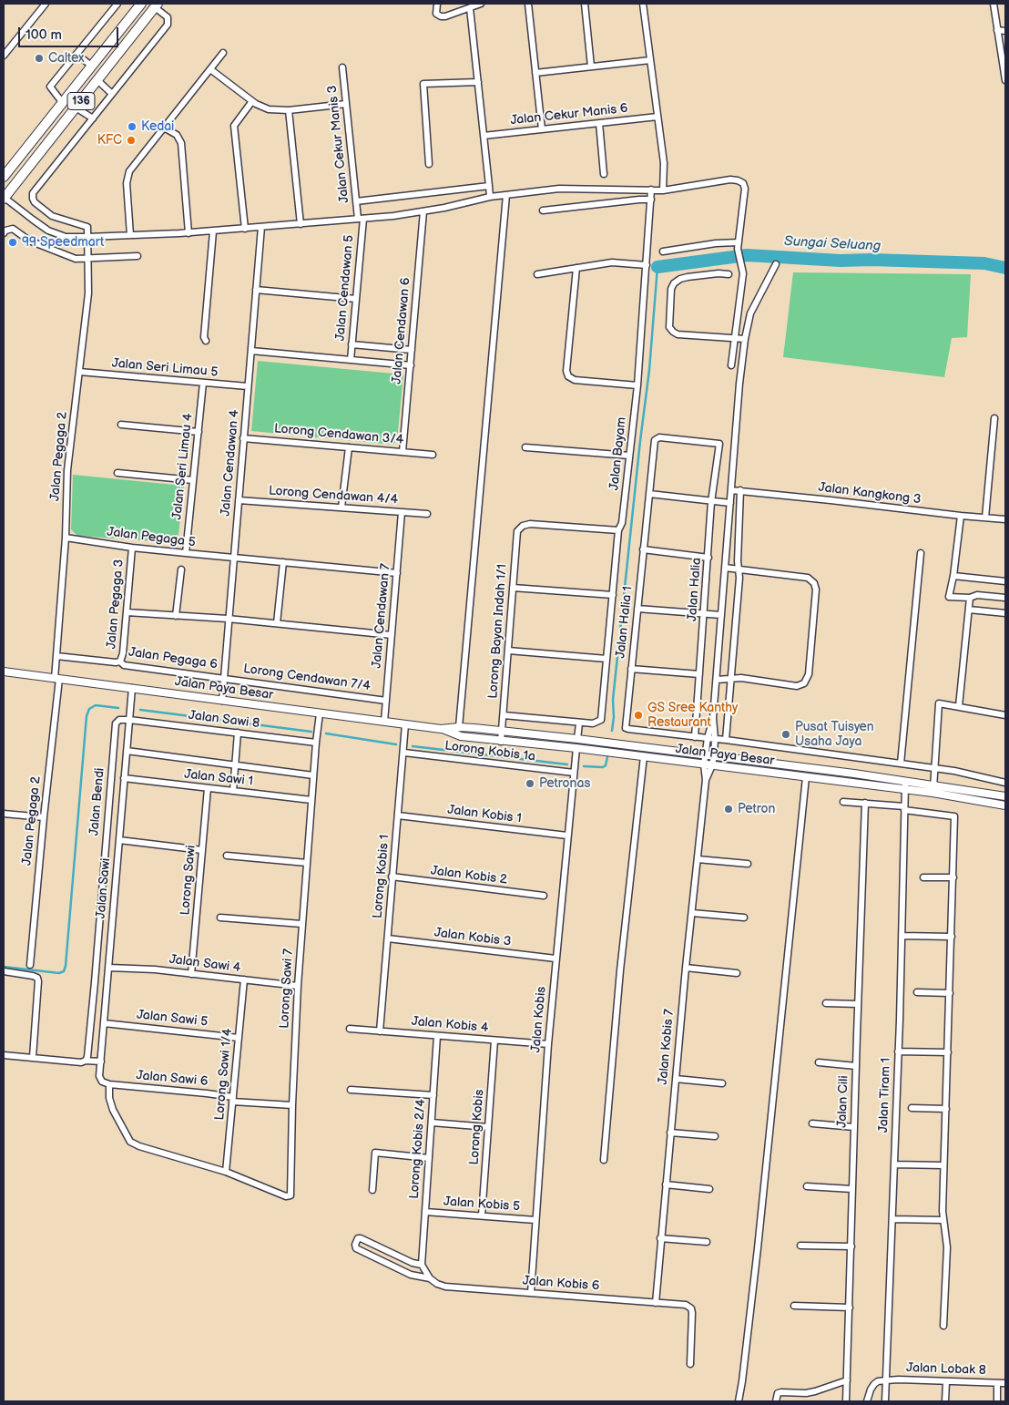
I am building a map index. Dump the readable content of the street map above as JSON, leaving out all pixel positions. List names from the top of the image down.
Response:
{
  "streets": {
    "main road": ["136"],
    "street": [
      "Jalan Cekur Manis 6",
      "Jalan Cekur Manis 3",
      "Jalan Cendawan 5",
      "Jalan Cendawan 6",
      "Jalan Seri Limau 5",
      "Lorong Cendawan 3/4",
      "Jalan Bayam",
      "Jalan Pegaga 2",
      "Jalan Cendawan 4",
      "Jalan Seri Limau 4",
      "Jalan Kangkong 3",
      "Lorong Cendawan 4/4",
      "Jalan Pegaga 5",
      "Jalan Halia",
      "Jalan Pegaga 3",
      "Jalan Cendawan 7",
      "Jalan Halia 1",
      "Lorong Bayan Indah 1/1",
      "Jalan Pegaga 6",
      "Lorong Cendawan 7/4",
      "Jalan Paya Besar",
      "Jalan Sawi 8",
      "Lorong Kobis 1a",
      "Jalan Sawi 1",
      "Jalan Bendi",
      "Jalan Kobis 1",
      "Jalan Kobis 2",
      "Lorong Kobis 1",
      "Lorong Sawi",
      "Jalan Sawi",
      "Jalan Kobis 3",
      "Jalan Sawi 4",
      "Lorong Sawi 7",
      "Jalan Sawi 5",
      "Jalan Kobis",
      "Jalan Kobis 4",
      "Jalan Kobis 7",
      "Lorong Sawi 1/4",
      "Jalan Sawi 6",
      "Jalan Tiram 1",
      "Jalan Cili",
      "Lorong Kobis",
      "Lorong Kobis 2/4",
      "Jalan Kobis 5",
      "Jalan Kobis 6",
      "Jalan Lobak 8"
    ]
  },
  "crossings": [
    ["Jalan Cekur Manis 3", "Jalan Cendawan 5"],
    ["Jalan Cendawan 6", "Lorong Cendawan 3/4"],
    ["Jalan Seri Limau 5", "Jalan Pegaga 2"],
    ["Jalan Seri Limau 5", "Jalan Cendawan 4"],
    ["Jalan Seri Limau 5", "Jalan Seri Limau 4"],
    ["Lorong Cendawan 3/4", "Jalan Cendawan 4"],
    ["Jalan Bayam", "Lorong Bayan Indah 1/1"],
    ["Jalan Pegaga 2", "Jalan Pegaga 5"],
    ["Jalan Pegaga 2", "Jalan Pegaga 6"],
    ["Jalan Pegaga 2", "Jalan Paya Besar"],
    ["Jalan Cendawan 4", "Lorong Cendawan 4/4"],
    ["Jalan Cendawan 4", "Jalan Pegaga 5"],
    ["Jalan Cendawan 4", "Jalan Pegaga 6"],
    ["Jalan Cendawan 4", "Lorong Cendawan 7/4"],
    ["Jalan Cendawan 4", "Jalan Paya Besar"],
    ["Jalan Seri Limau 4", "Jalan Pegaga 5"],
    ["Lorong Cendawan 4/4", "Jalan Cendawan 7"],
    ["Jalan Pegaga 5", "Jalan Pegaga 3"],
    ["Jalan Pegaga 5", "Jalan Cendawan 7"],
    ["Jalan Halia", "Jalan Halia 1"],
    ["Jalan Pegaga 3", "Jalan Pegaga 6"],
    ["Jalan Cendawan 7", "Lorong Cendawan 7/4"],
    ["Jalan Cendawan 7", "Jalan Paya Besar"],
    ["Lorong Bayan Indah 1/1", "Jalan Paya Besar"],
    ["Jalan Pegaga 6", "Lorong Cendawan 7/4"],
    ["Jalan Paya Besar", "Lorong Kobis 1"],
    ["Jalan Paya Besar", "Jalan Sawi"],
    ["Jalan Paya Besar", "Lorong Sawi 7"],
    ["Jalan Paya Besar", "Jalan Kobis"],
    ["Jalan Paya Besar", "Jalan Tiram 1"],
    ["Jalan Sawi 8", "Jalan Bendi"],
    ["Jalan Sawi 8", "Jalan Sawi"],
    ["Jalan Sawi 8", "Lorong Sawi 7"],
    ["Lorong Kobis 1a", "Lorong Kobis 1"],
    ["Lorong Kobis 1a", "Jalan Kobis"],
    ["Jalan Sawi 1", "Lorong Sawi"],
    ["Jalan Sawi 1", "Jalan Sawi"],
    ["Jalan Sawi 1", "Lorong Sawi 7"],
    ["Jalan Bendi", "Jalan Sawi"],
    ["Jalan Kobis 1", "Lorong Kobis 1"],
    ["Jalan Kobis 1", "Jalan Kobis"],
    ["Jalan Kobis 2", "Lorong Kobis 1"],
    ["Lorong Kobis 1", "Jalan Kobis 3"],
    ["Lorong Kobis 1", "Jalan Kobis 4"],
    ["Lorong Sawi", "Jalan Sawi 4"],
    ["Jalan Sawi", "Jalan Sawi 4"],
    ["Jalan Sawi", "Jalan Sawi 5"],
    ["Jalan Sawi", "Jalan Sawi 6"],
    ["Jalan Kobis 3", "Jalan Kobis"],
    ["Jalan Sawi 4", "Lorong Sawi 7"],
    ["Jalan Sawi 4", "Lorong Sawi 1/4"],
    ["Lorong Sawi 7", "Lorong Sawi 1/4"],
    ["Lorong Sawi 7", "Jalan Sawi 6"],
    ["Jalan Sawi 5", "Lorong Sawi 1/4"],
    ["Jalan Kobis", "Jalan Kobis 4"],
    ["Jalan Kobis", "Jalan Kobis 5"],
    ["Jalan Kobis", "Jalan Kobis 6"],
    ["Jalan Kobis 4", "Lorong Kobis"],
    ["Jalan Kobis 4", "Lorong Kobis 2/4"],
    ["Jalan Kobis 7", "Jalan Kobis 6"],
    ["Lorong Sawi 1/4", "Jalan Sawi 6"],
    ["Jalan Tiram 1", "Jalan Lobak 8"],
    ["Lorong Kobis", "Jalan Kobis 5"],
    ["Lorong Kobis 2/4", "Jalan Kobis 5"],
    ["Lorong Kobis 2/4", "Jalan Kobis 6"]
  ],
  "water": ["Sungai Seluang"],
  "places": [
    "Caltex",
    "Kedai",
    "KFC",
    "99 Speedmart",
    "GS Sree Kanthy Restaurant",
    "Pusat Tuisyen Usaha Jaya",
    "Petronas",
    "Petron"
  ],
  "scale_bar": "100 m"
}
